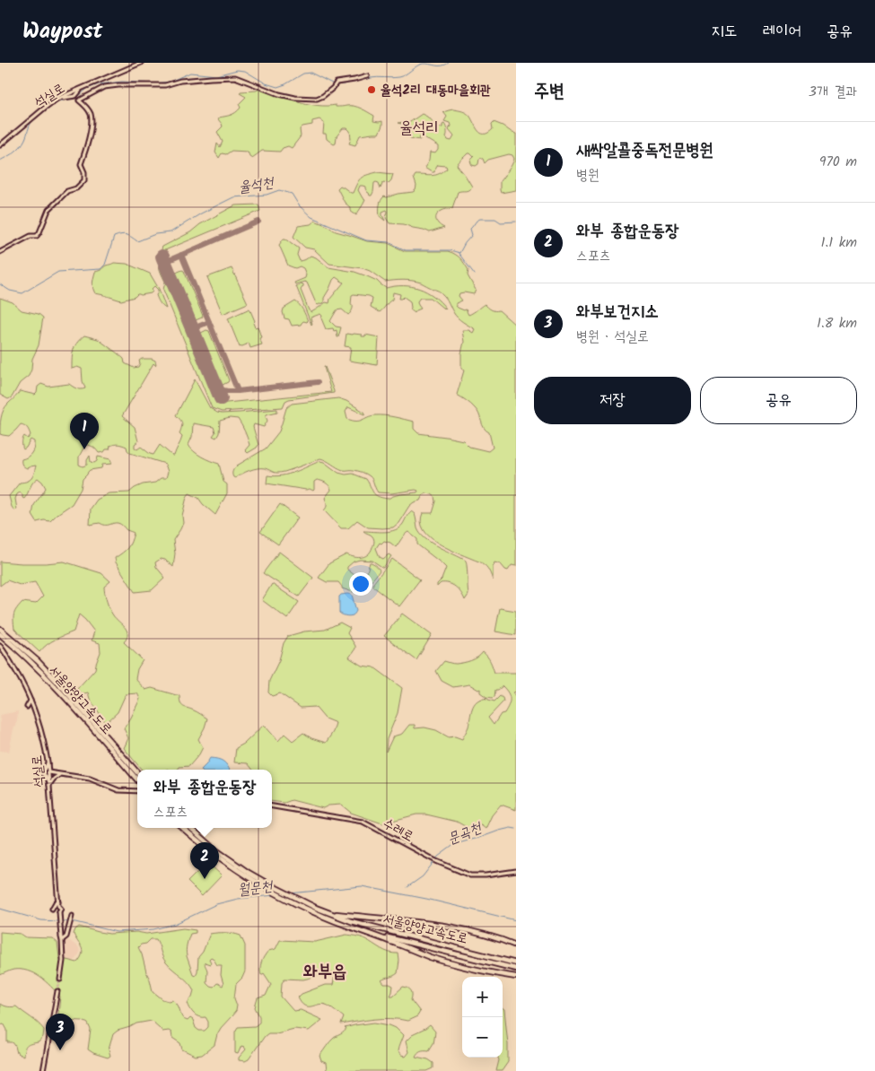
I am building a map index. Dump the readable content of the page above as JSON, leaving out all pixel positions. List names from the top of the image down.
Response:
{
  "streets": {
    "highway": ["서울양양고속도로"],
    "street": ["석실로", "수레로"]
  },
  "districts": ["율석리", "와부읍"],
  "water": ["율석천", "문곡천", "월문천"],
  "places": ["율석2리 대동마을회관"],
  "page": {
    "header": "Waypost",
    "nav": ["지도", "레이어", "공유"],
    "heading": ["주변", "3개 결과"],
    "list": [
      {
        "mark": "1",
        "name": "새싹알콜중독전문병원",
        "note": "병원",
        "value": "970 m"
      },
      {
        "mark": "2",
        "name": "와부 종합운동장",
        "note": "스포츠",
        "value": "1.1 km"
      },
      {
        "mark": "3",
        "name": "와부보건지소",
        "note": "병원 · 석실로",
        "value": "1.8 km"
      }
    ],
    "buttons": ["저장", "공유"],
    "pins": ["1", "2", "3"],
    "popup": ["와부 종합운동장", "스포츠"],
    "map_buttons": ["+", "−"]
  }
}
